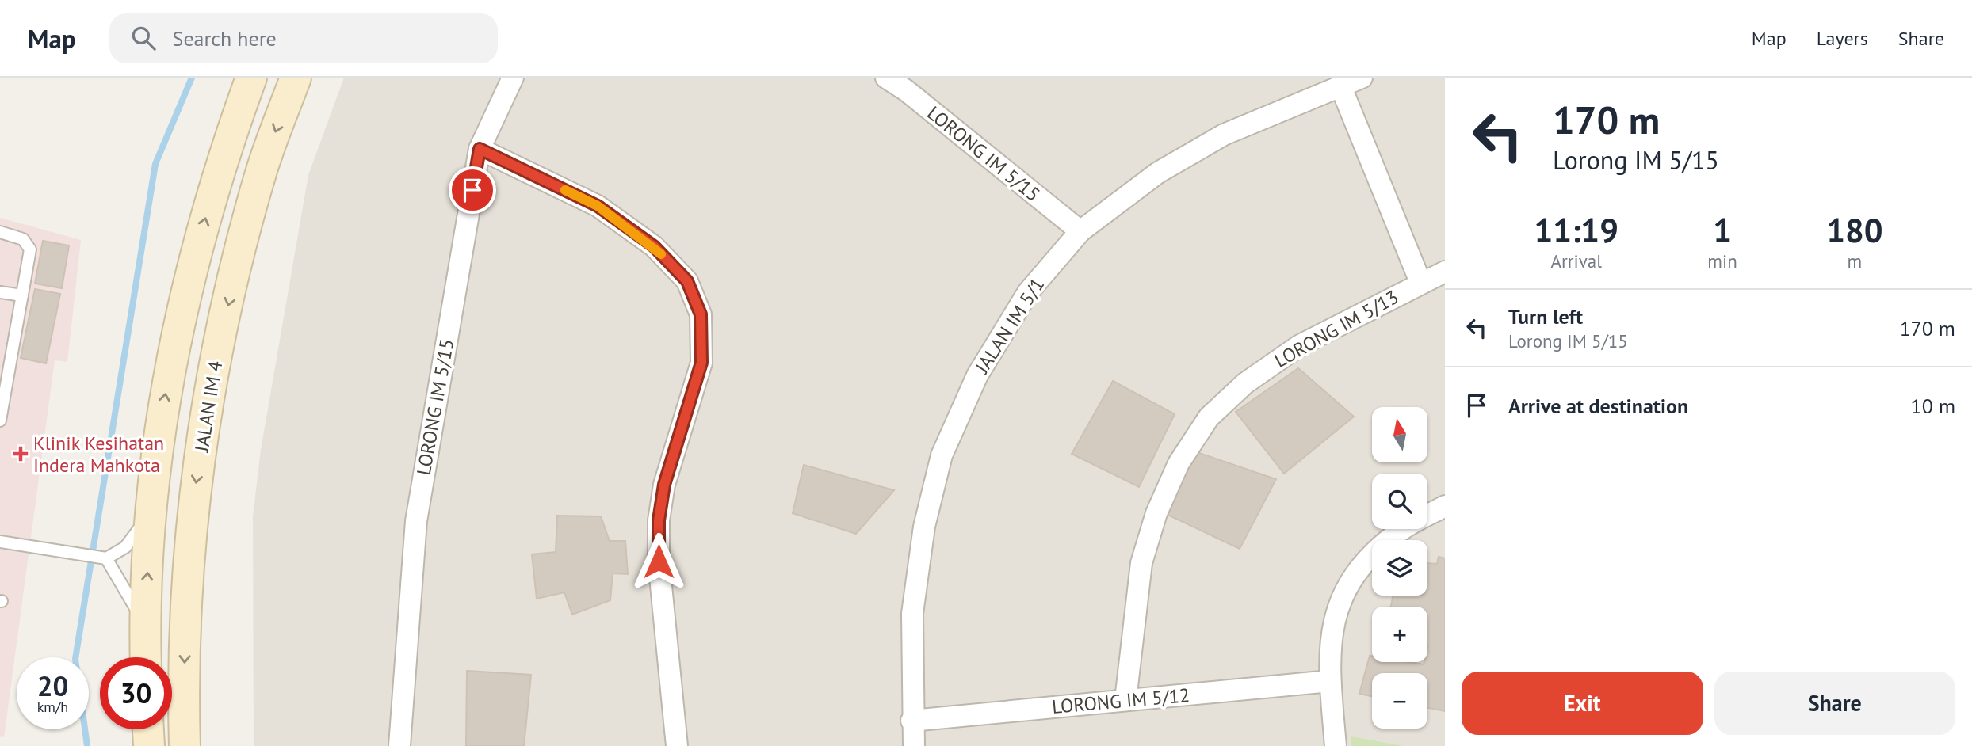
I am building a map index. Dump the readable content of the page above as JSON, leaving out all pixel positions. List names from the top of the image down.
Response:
{
  "streets": {
    "street": [
      "LORONG IM 5/15",
      "JALAN IM 5/1",
      "LORONG IM 5/13",
      "JALAN IM 4",
      "LORONG IM 5/12"
    ]
  },
  "crossings": [
    ["LORONG IM 5/15", "JALAN IM 5/1"],
    ["JALAN IM 5/1", "LORONG IM 5/12"],
    ["LORONG IM 5/13", "LORONG IM 5/12"]
  ],
  "places": {
    "health": ["Klinik Kesihatan Indera Mahkota"]
  },
  "north": "top",
  "page": {
    "header": "Map",
    "search": "Search here",
    "nav": ["Map", "Layers", "Share"],
    "turn": ["170 m", "Lorong IM 5/15"],
    "eta": [
      "11:19",
      "Arrival",
      "1",
      "min",
      "180",
      "m"
    ],
    "list": [
      {
        "name": "Turn left",
        "note": "Lorong IM 5/15",
        "value": "170 m"
      },
      {
        "name": "Arrive at destination",
        "value": "10 m"
      }
    ],
    "map_buttons": ["+", "−"],
    "speed": "20 km/h",
    "limit": "30",
    "buttons": ["Exit", "Share"]
  }
}
